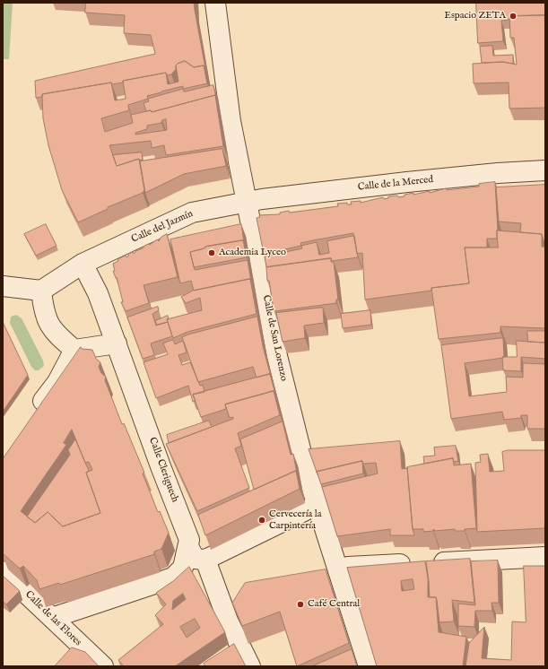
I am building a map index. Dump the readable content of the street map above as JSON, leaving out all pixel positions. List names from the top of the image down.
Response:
{
  "streets": {
    "street": [
      "Calle de la Merced",
      "Calle del Jazmín",
      "Calle de San Lorenzo",
      "Calle Cleriguech",
      "Calle de las Flores"
    ]
  },
  "crossings": [
    ["Calle de la Merced", "Calle del Jazmín"],
    ["Calle de la Merced", "Calle de San Lorenzo"],
    ["Calle del Jazmín", "Calle de San Lorenzo"],
    ["Calle del Jazmín", "Calle Cleriguech"]
  ],
  "places": [
    "Espacio ZETA",
    "Academia Lyceo",
    "Cervecería la Carpintería",
    "Café Central"
  ]
}
